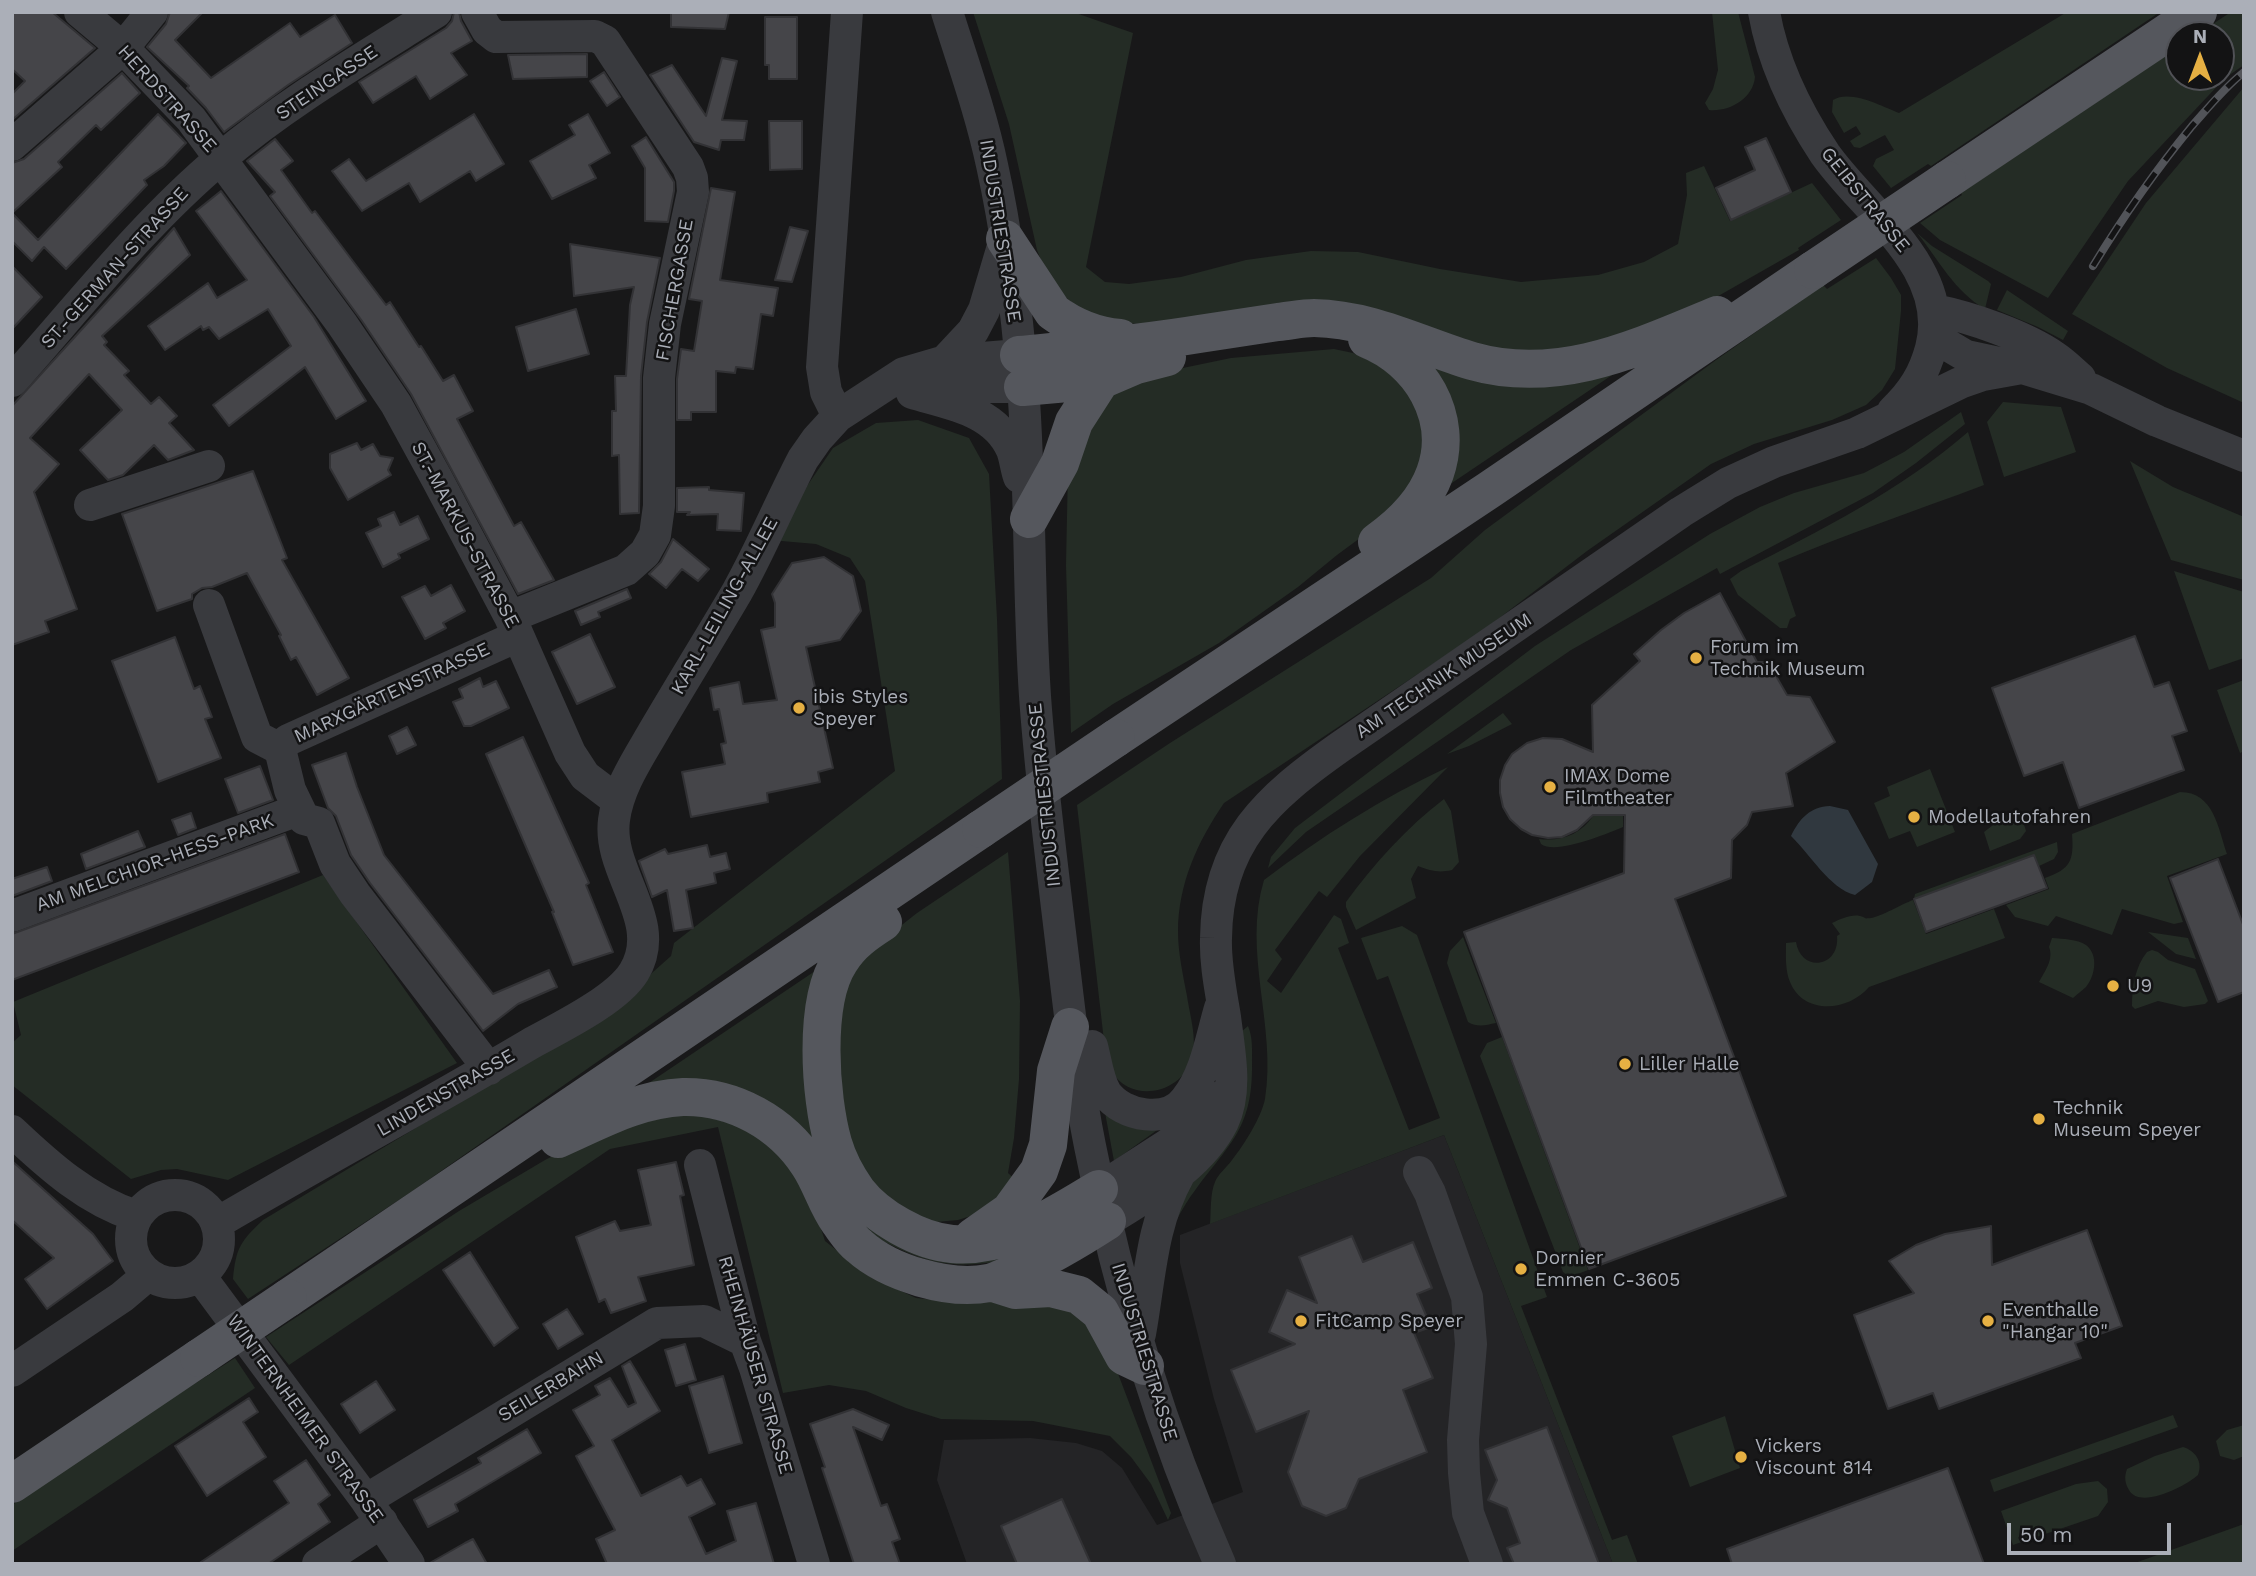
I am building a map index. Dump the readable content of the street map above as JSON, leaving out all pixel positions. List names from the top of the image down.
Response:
{
  "streets": {
    "street": [
      "STEINGASSE",
      "HERDSTRASSE",
      "GEIBSTRASSE",
      "INDUSTRIESTRASSE",
      "ST.-GERMAN-STRASSE",
      "FISCHERGASSE",
      "ST.-MARKUS-STRASSE",
      "KARL-LEILING-ALLEE",
      "AM TECHNIK MUSEUM",
      "MARXGÄRTENSTRASSE",
      "AM MELCHIOR-HESS-PARK",
      "LINDENSTRASSE",
      "RHEINHÄUSER STRASSE",
      "SEILERBAHN",
      "WINTERNHEIMER STRASSE"
    ]
  },
  "crossings": [
    ["STEINGASSE", "HERDSTRASSE"],
    ["STEINGASSE", "ST.-GERMAN-STRASSE"],
    ["STEINGASSE", "ST.-MARKUS-STRASSE"],
    ["HERDSTRASSE", "ST.-GERMAN-STRASSE"],
    ["HERDSTRASSE", "ST.-MARKUS-STRASSE"],
    ["GEIBSTRASSE", "AM TECHNIK MUSEUM"],
    ["INDUSTRIESTRASSE", "KARL-LEILING-ALLEE"],
    ["INDUSTRIESTRASSE", "AM TECHNIK MUSEUM"],
    ["ST.-GERMAN-STRASSE", "ST.-MARKUS-STRASSE"],
    ["FISCHERGASSE", "ST.-MARKUS-STRASSE"],
    ["FISCHERGASSE", "MARXGÄRTENSTRASSE"],
    ["ST.-MARKUS-STRASSE", "KARL-LEILING-ALLEE"],
    ["ST.-MARKUS-STRASSE", "MARXGÄRTENSTRASSE"],
    ["ST.-MARKUS-STRASSE", "LINDENSTRASSE"],
    ["KARL-LEILING-ALLEE", "LINDENSTRASSE"],
    ["MARXGÄRTENSTRASSE", "AM MELCHIOR-HESS-PARK"],
    ["LINDENSTRASSE", "WINTERNHEIMER STRASSE"],
    ["RHEINHÄUSER STRASSE", "SEILERBAHN"],
    ["SEILERBAHN", "WINTERNHEIMER STRASSE"]
  ],
  "places": [
    "Forum im Technik Museum",
    "ibis Styles Speyer",
    "IMAX Dome Filmtheater",
    "Modellautofahren",
    "U9",
    "Liller Halle",
    "Technik Museum Speyer",
    "Dornier Emmen C-3605",
    "FitCamp Speyer",
    "Eventhalle \"Hangar 10\"",
    "Vickers Viscount 814"
  ],
  "scale_bar": "50 m",
  "north": "top"
}
